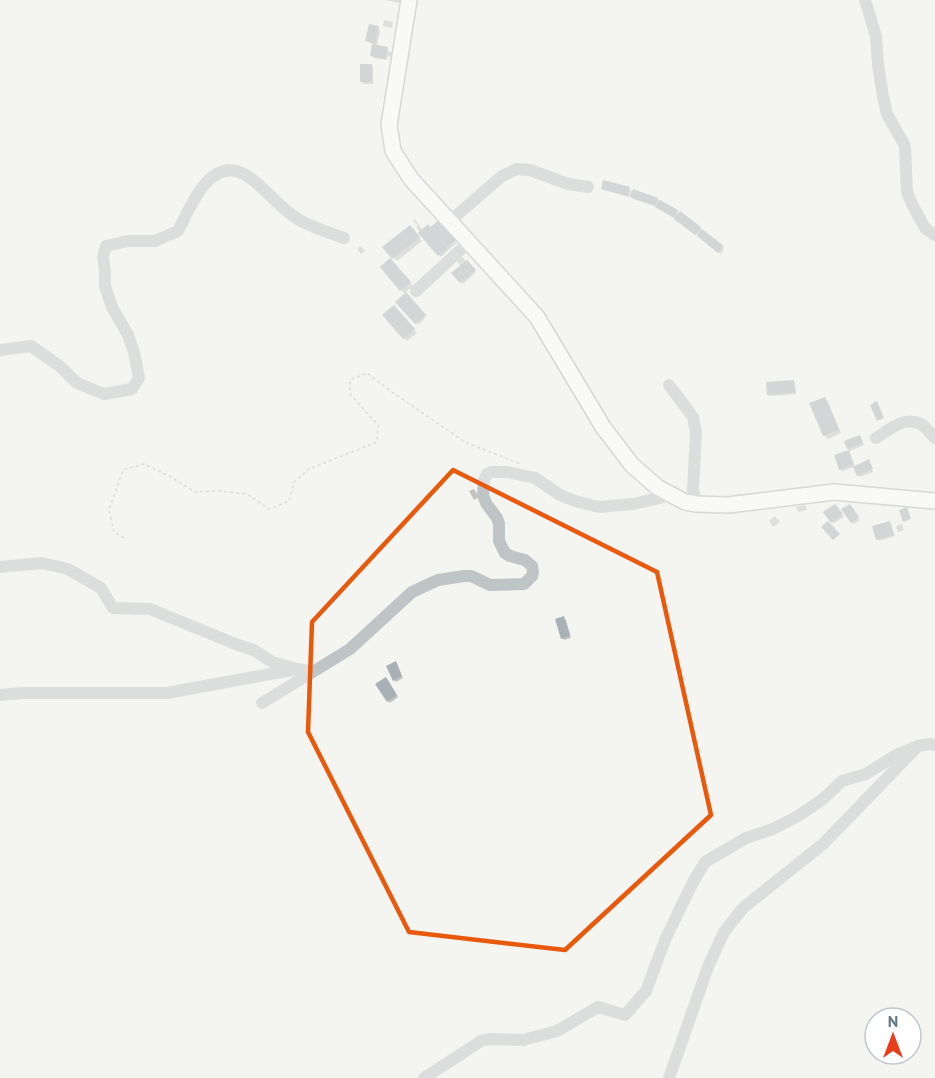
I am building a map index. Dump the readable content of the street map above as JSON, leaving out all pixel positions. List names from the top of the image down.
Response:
{
  "north": "top"
}
